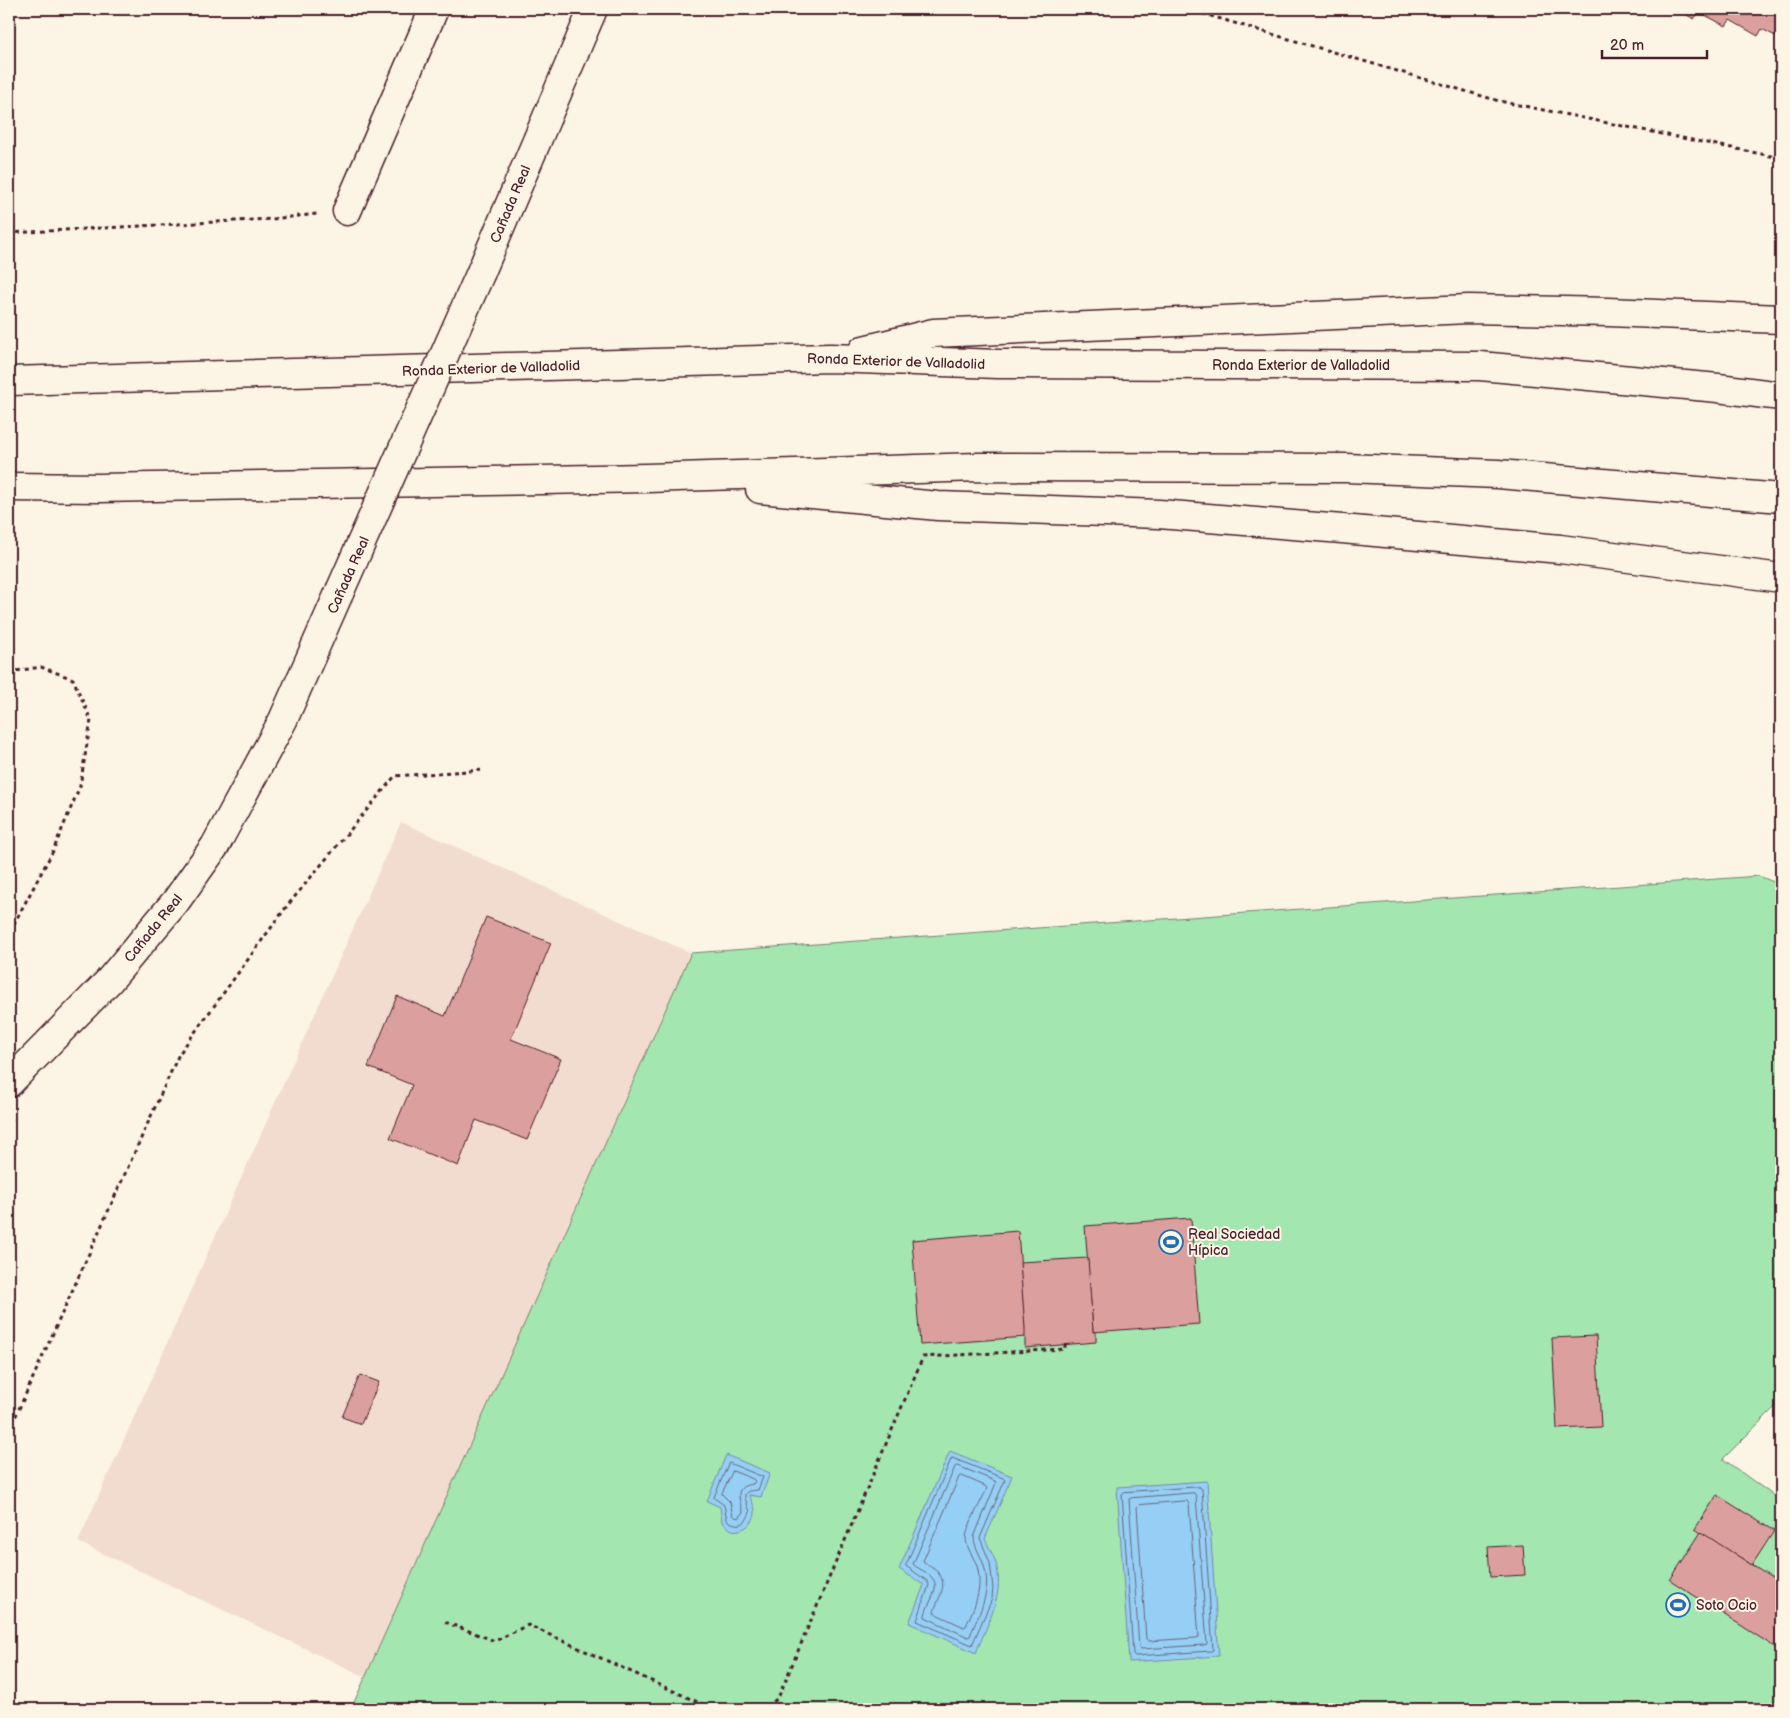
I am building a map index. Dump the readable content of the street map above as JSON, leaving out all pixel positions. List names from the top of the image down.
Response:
{
  "streets": {
    "main road": ["Cañada Real", "Ronda Exterior de Valladolid"]
  },
  "places": {
    "sports": ["Real Sociedad Hípica", "Soto Ocio"]
  },
  "scale_bar": "20 m"
}
